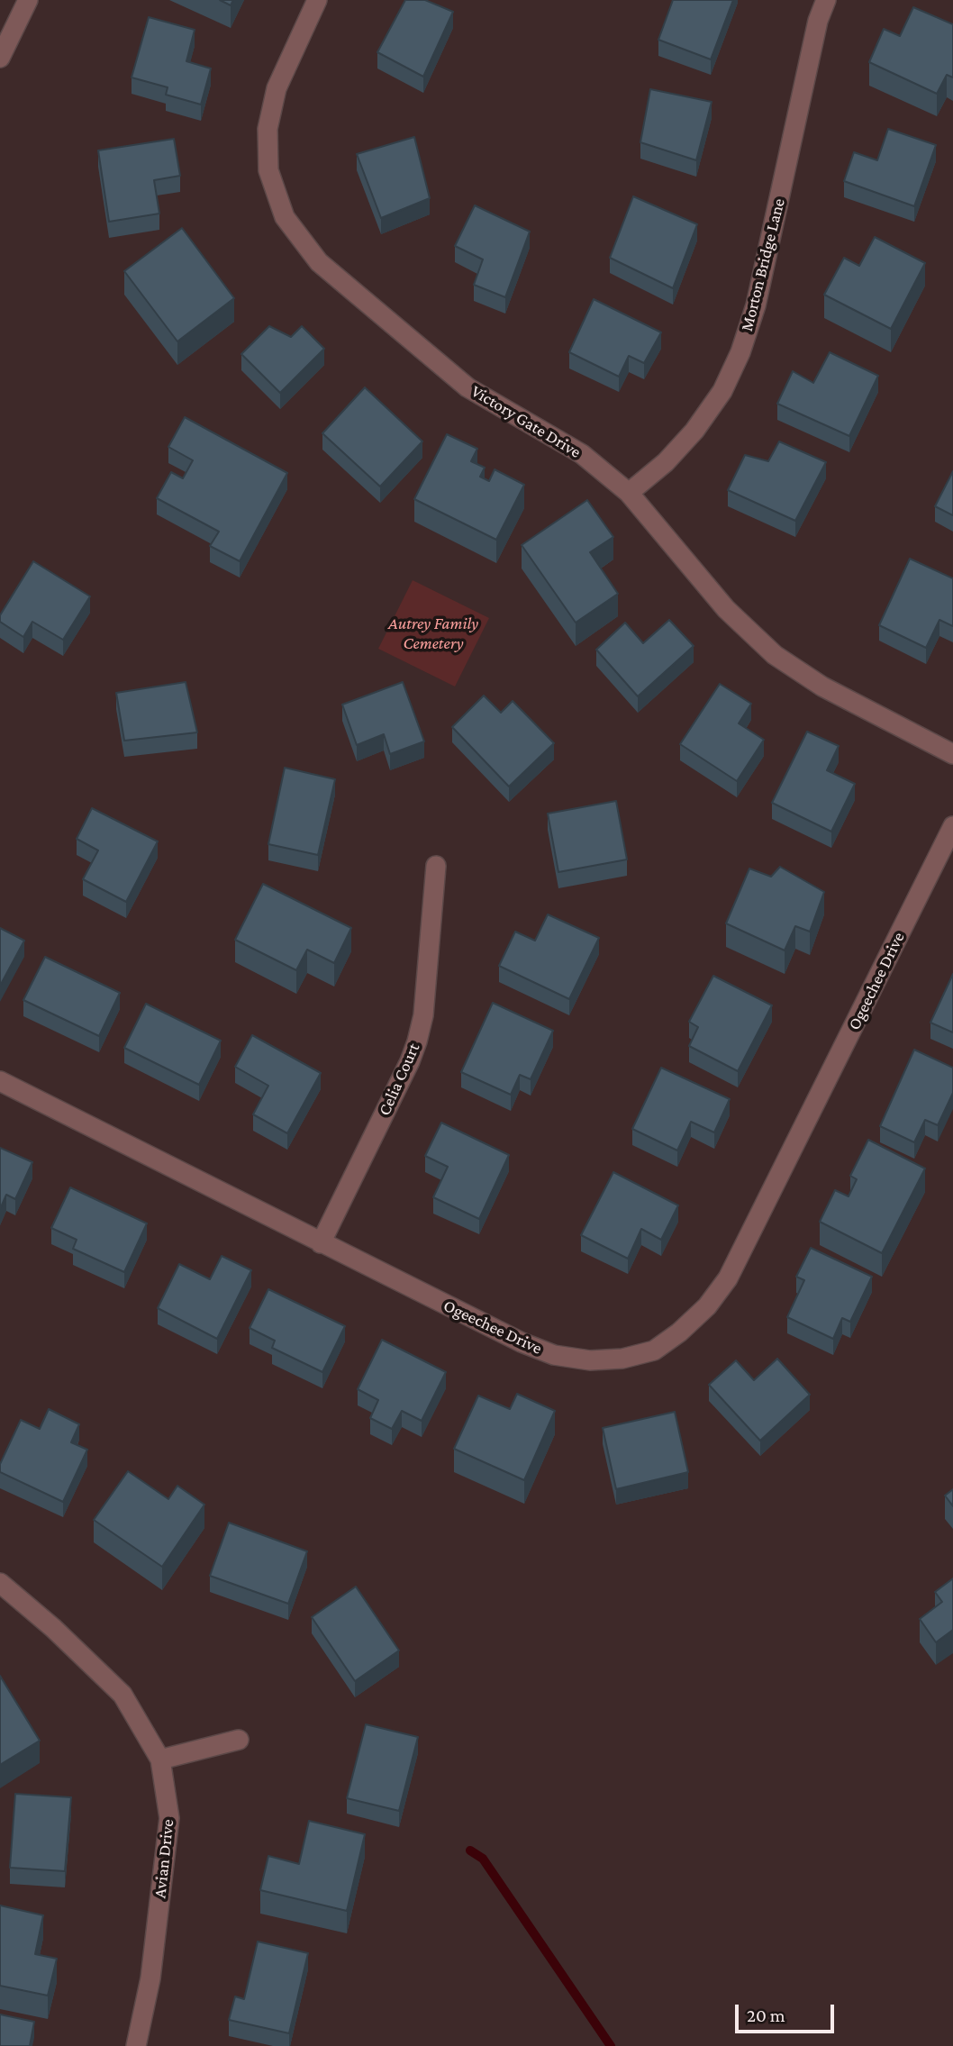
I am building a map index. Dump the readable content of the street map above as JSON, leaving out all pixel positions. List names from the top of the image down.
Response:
{
  "streets": {
    "street": [
      "Morton Bridge Lane",
      "Victory Gate Drive",
      "Ogeechee Drive",
      "Celia Court",
      "Avian Drive"
    ]
  },
  "crossings": [
    ["Morton Bridge Lane", "Victory Gate Drive"],
    ["Ogeechee Drive", "Celia Court"]
  ],
  "parks": ["Autrey Family Cemetery"],
  "scale_bar": "20 m"
}
